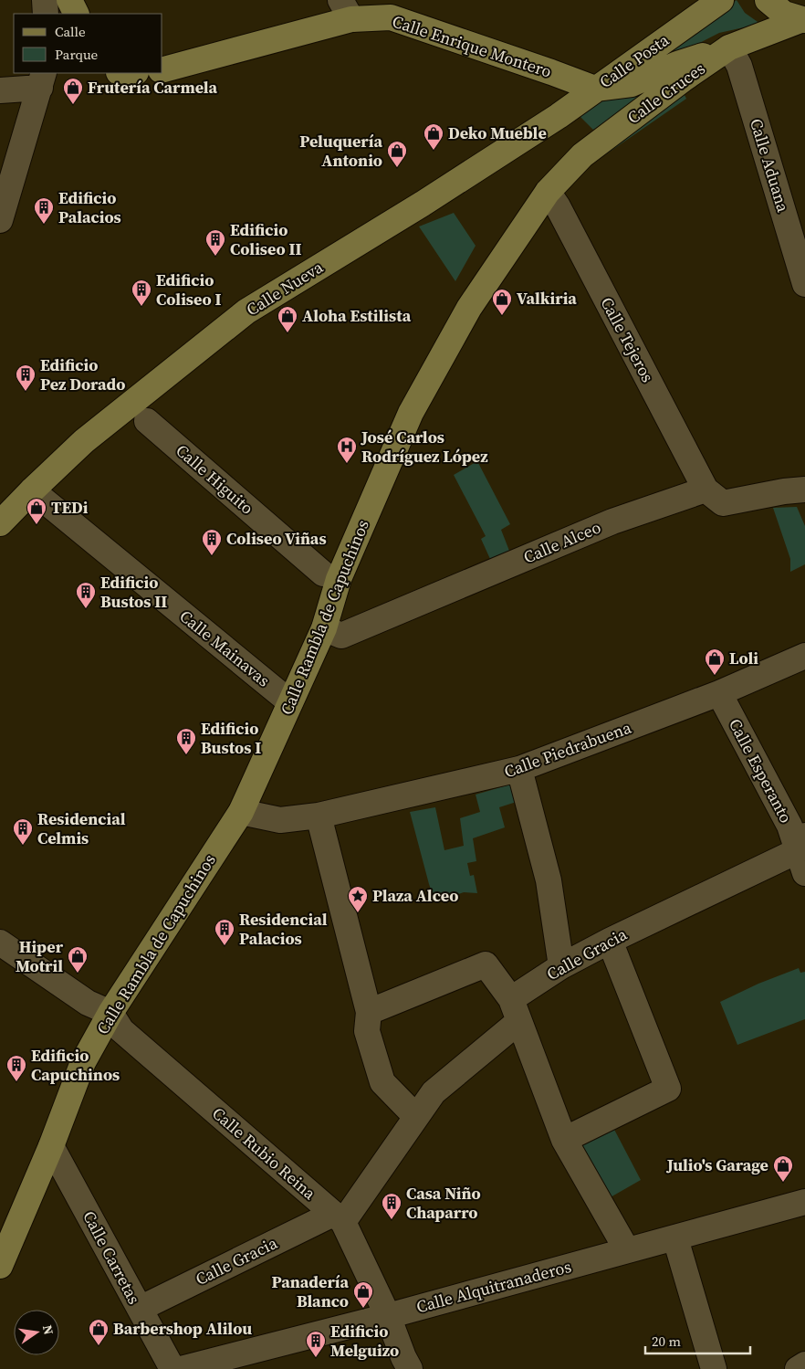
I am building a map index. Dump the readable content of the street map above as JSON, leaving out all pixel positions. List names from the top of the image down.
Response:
{
  "streets": {
    "main road": [
      "Calle Enrique Montero",
      "Calle Posta",
      "Calle Cruces",
      "Calle Nueva",
      "Calle Rambla de Capuchinos"
    ],
    "street": [
      "Calle Aduana",
      "Calle Tejeros",
      "Calle Higuito",
      "Calle Alceo",
      "Calle Mainavas",
      "Calle Piedrabuena",
      "Calle Esperanto",
      "Calle Gracia",
      "Calle Rubio Reina",
      "Calle Carretas",
      "Calle Alquitranaderos"
    ]
  },
  "crossings": [
    ["Calle Enrique Montero", "Calle Posta"],
    ["Calle Enrique Montero", "Calle Nueva"],
    ["Calle Posta", "Calle Cruces"],
    ["Calle Posta", "Calle Aduana"],
    ["Calle Posta", "Calle Nueva"],
    ["Calle Cruces", "Calle Aduana"],
    ["Calle Cruces", "Calle Tejeros"],
    ["Calle Cruces", "Calle Rambla de Capuchinos"],
    ["Calle Nueva", "Calle Mainavas"],
    ["Calle Tejeros", "Calle Alceo"],
    ["Calle Tejeros", "Calle Rambla de Capuchinos"],
    ["Calle Alceo", "Calle Rambla de Capuchinos"],
    ["Calle Rambla de Capuchinos", "Calle Mainavas"],
    ["Calle Rambla de Capuchinos", "Calle Piedrabuena"],
    ["Calle Rambla de Capuchinos", "Calle Rubio Reina"],
    ["Calle Rambla de Capuchinos", "Calle Carretas"],
    ["Calle Piedrabuena", "Calle Esperanto"],
    ["Calle Esperanto", "Calle Gracia"],
    ["Calle Gracia", "Calle Rubio Reina"],
    ["Calle Gracia", "Calle Carretas"],
    ["Calle Rubio Reina", "Calle Alquitranaderos"]
  ],
  "places": {
    "shop": [
      "Frutería Carmela",
      "Deko Mueble",
      "Peluquería Antonio",
      "Valkiria",
      "Aloha Estilista",
      "TEDi",
      "Loli",
      "Hiper Motril",
      "Julio's Garage",
      "Panadería Blanco",
      "Barbershop Alilou"
    ],
    "building": [
      "Edificio Palacios",
      "Edificio Coliseo II",
      "Edificio Coliseo I",
      "Edificio Pez Dorado",
      "Coliseo Viñas",
      "Edificio Bustos II",
      "Edificio Bustos I",
      "Residencial Celmis",
      "Residencial Palacios",
      "Edificio Capuchinos",
      "Casa Niño Chaparro",
      "Edificio Melguizo"
    ],
    "hospital": ["José Carlos Rodríguez López"],
    "place": ["Plaza Alceo"]
  },
  "legend": ["Calle", "Parque"],
  "scale_bar": "20 m",
  "north": "right"
}
